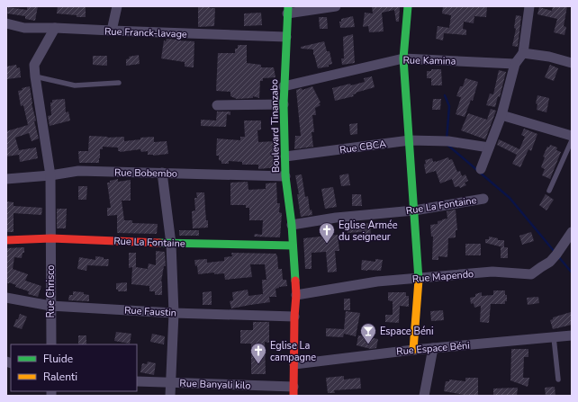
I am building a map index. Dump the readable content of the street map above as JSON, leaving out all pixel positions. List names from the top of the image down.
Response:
{
  "streets": {
    "street": [
      "Rue Franck-lavage",
      "Rue Kamina",
      "Boulevard Tinanzabo",
      "Rue CBCA",
      "Rue Bobembo",
      "Rue La Fontaine",
      "Rue Mapendo",
      "Rue Chrisco",
      "Rue Faustin",
      "Rue Espace Béni",
      "Rue Banyali kilo"
    ]
  },
  "crossings": [
    ["Rue Franck-lavage", "Boulevard Tinanzabo"],
    ["Rue Franck-lavage", "Rue Chrisco"],
    ["Rue Kamina", "Boulevard Tinanzabo"],
    ["Boulevard Tinanzabo", "Rue CBCA"],
    ["Boulevard Tinanzabo", "Rue Bobembo"],
    ["Boulevard Tinanzabo", "Rue La Fontaine"],
    ["Boulevard Tinanzabo", "Rue Mapendo"],
    ["Boulevard Tinanzabo", "Rue Faustin"],
    ["Boulevard Tinanzabo", "Rue Espace Béni"],
    ["Boulevard Tinanzabo", "Rue Banyali kilo"],
    ["Rue Bobembo", "Rue Chrisco"],
    ["Rue La Fontaine", "Rue Chrisco"],
    ["Rue Chrisco", "Rue Faustin"]
  ],
  "places": {
    "church": ["Eglise Armée du seigneur", "Eglise La campagne"],
    "bar": ["Espace Béni"]
  },
  "legend": ["Fluide", "Ralenti"]
}
